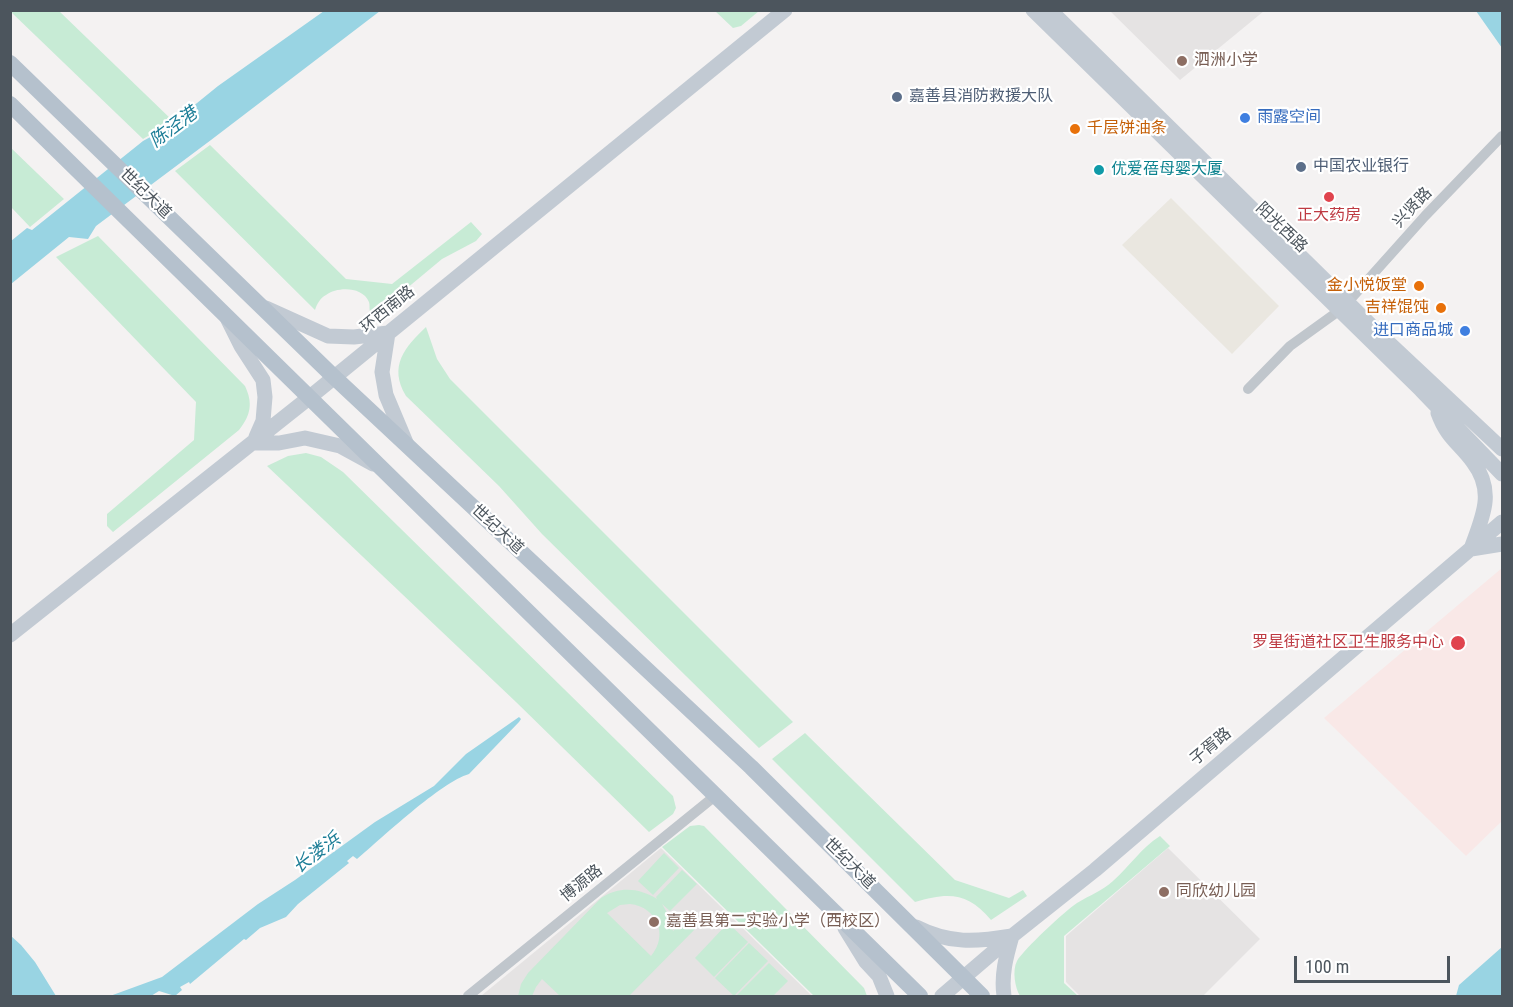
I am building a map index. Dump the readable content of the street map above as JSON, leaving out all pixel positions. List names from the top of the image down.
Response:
{
  "streets": {
    "main road": ["世纪大道"],
    "street": [
      "兴贤路",
      "阳光西路",
      "环西南路",
      "子胥路",
      "博源路"
    ]
  },
  "crossings": [
    ["世纪大道", "环西南路"],
    ["世纪大道", "子胥路"],
    ["世纪大道", "博源路"],
    ["兴贤路", "阳光西路"]
  ],
  "water": ["陈泾港", "长溇浜"],
  "places": [
    "泗洲小学",
    "嘉善县消防救援大队",
    "雨露空间",
    "千层饼油条",
    "中国农业银行",
    "优爱蓓母婴大厦",
    "正大药房",
    "金小悦饭堂",
    "吉祥馄饨",
    "进口商品城",
    "罗星街道社区卫生服务中心",
    "同欣幼儿园",
    "嘉善县第二实验小学（西校区）"
  ],
  "scale_bar": "100 m"
}
